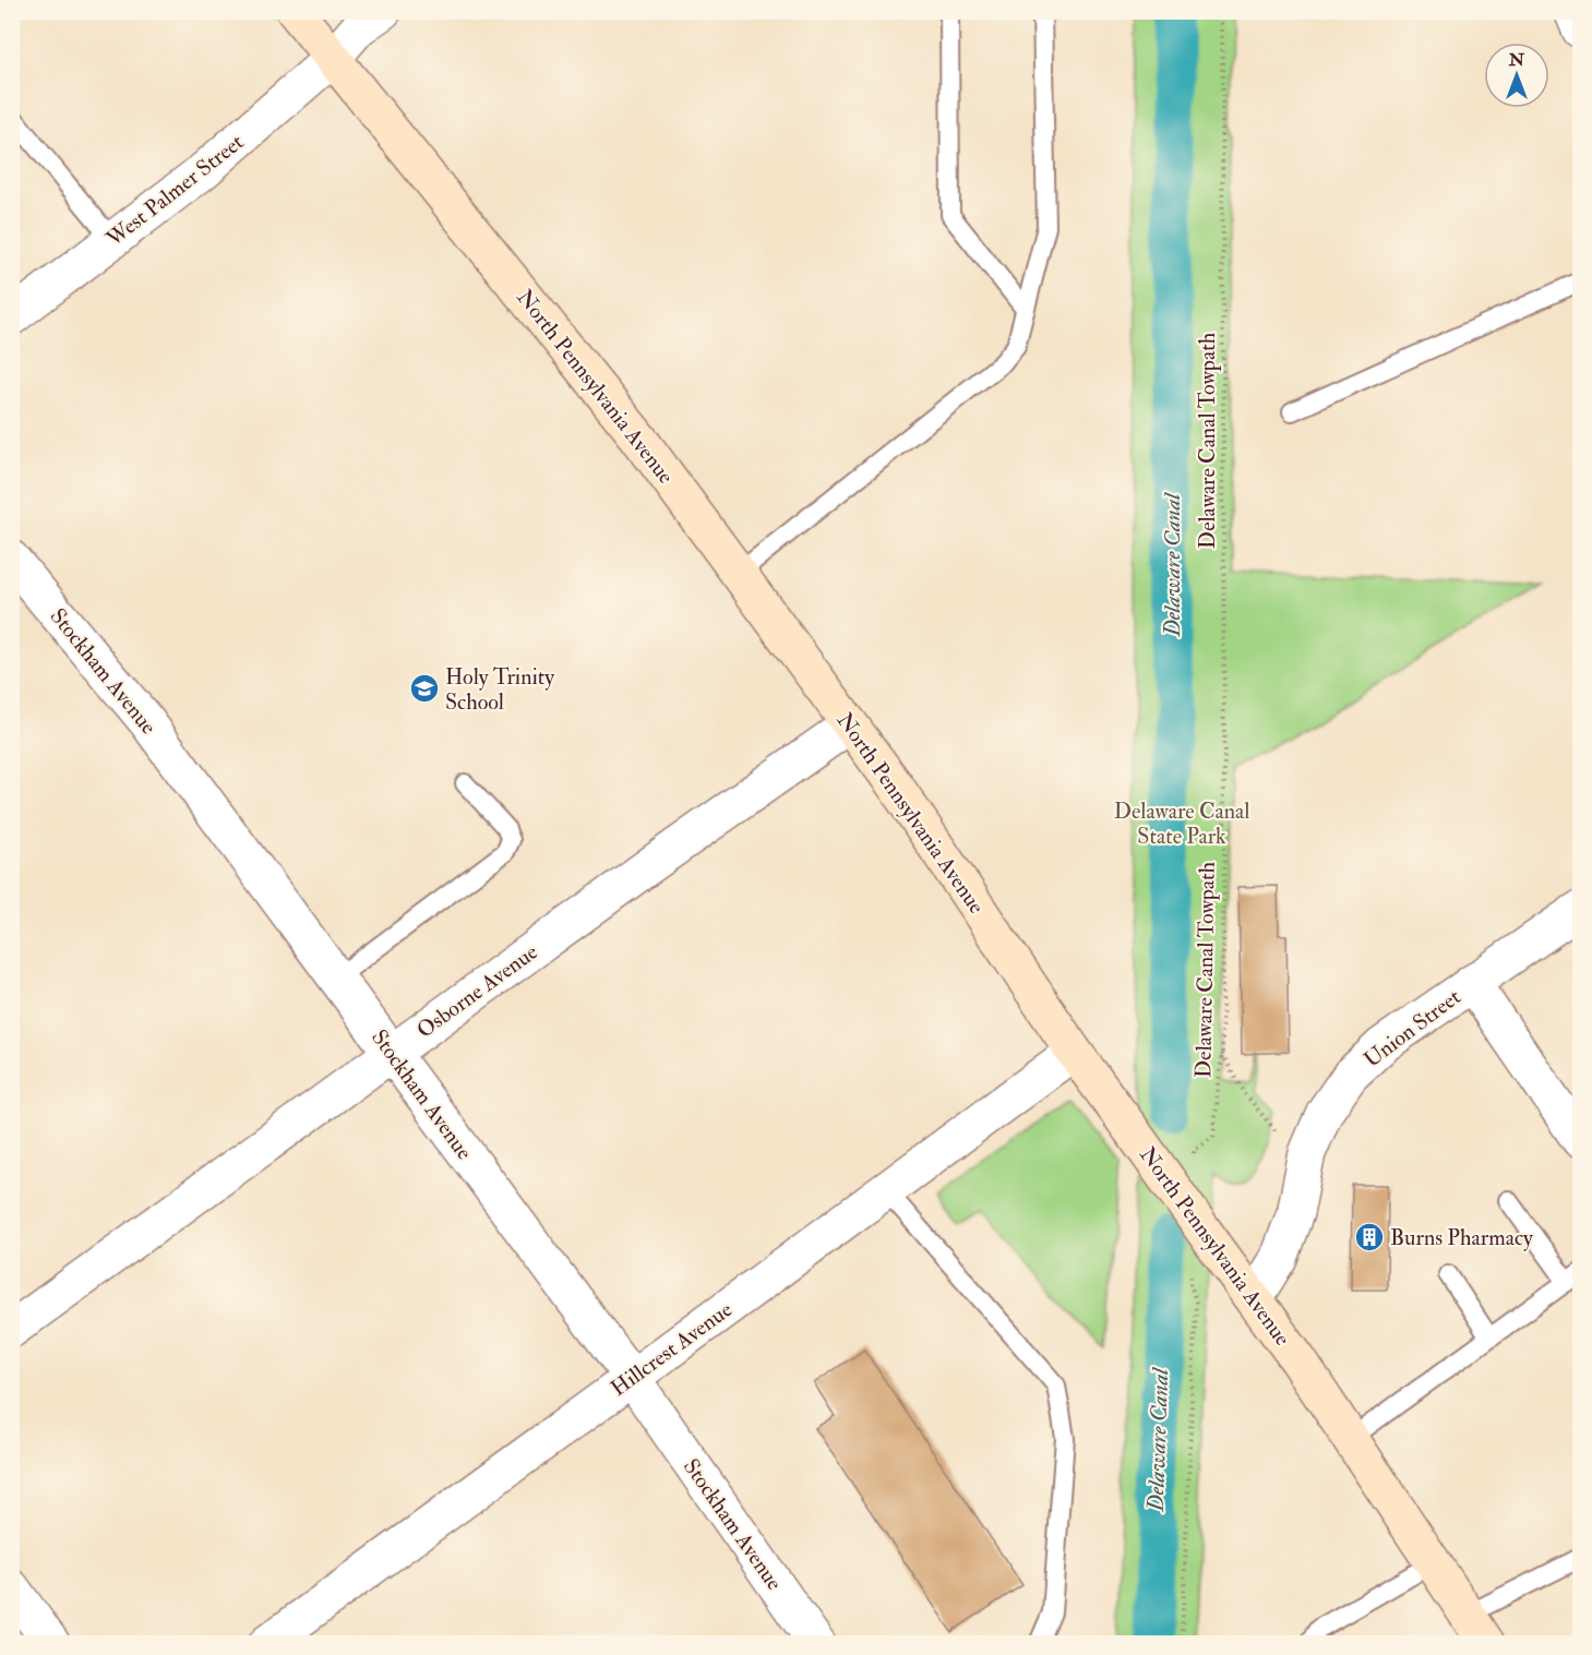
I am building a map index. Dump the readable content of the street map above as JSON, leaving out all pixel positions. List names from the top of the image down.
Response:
{
  "streets": {
    "main road": ["North Pennsylvania Avenue"],
    "street": [
      "West Palmer Street",
      "Stockham Avenue",
      "Osborne Avenue",
      "Union Street",
      "Hillcrest Avenue"
    ],
    "path": ["Delaware Canal Towpath"]
  },
  "crossings": [
    ["West Palmer Street", "North Pennsylvania Avenue"],
    ["North Pennsylvania Avenue", "Osborne Avenue"],
    ["North Pennsylvania Avenue", "Union Street"],
    ["North Pennsylvania Avenue", "Hillcrest Avenue"],
    ["Stockham Avenue", "Osborne Avenue"],
    ["Stockham Avenue", "Hillcrest Avenue"]
  ],
  "water": ["Delaware Canal"],
  "parks": ["Delaware Canal State Park"],
  "places": {
    "school or university": ["Holy Trinity School"],
    "building": ["Burns Pharmacy"]
  },
  "north": "top"
}
